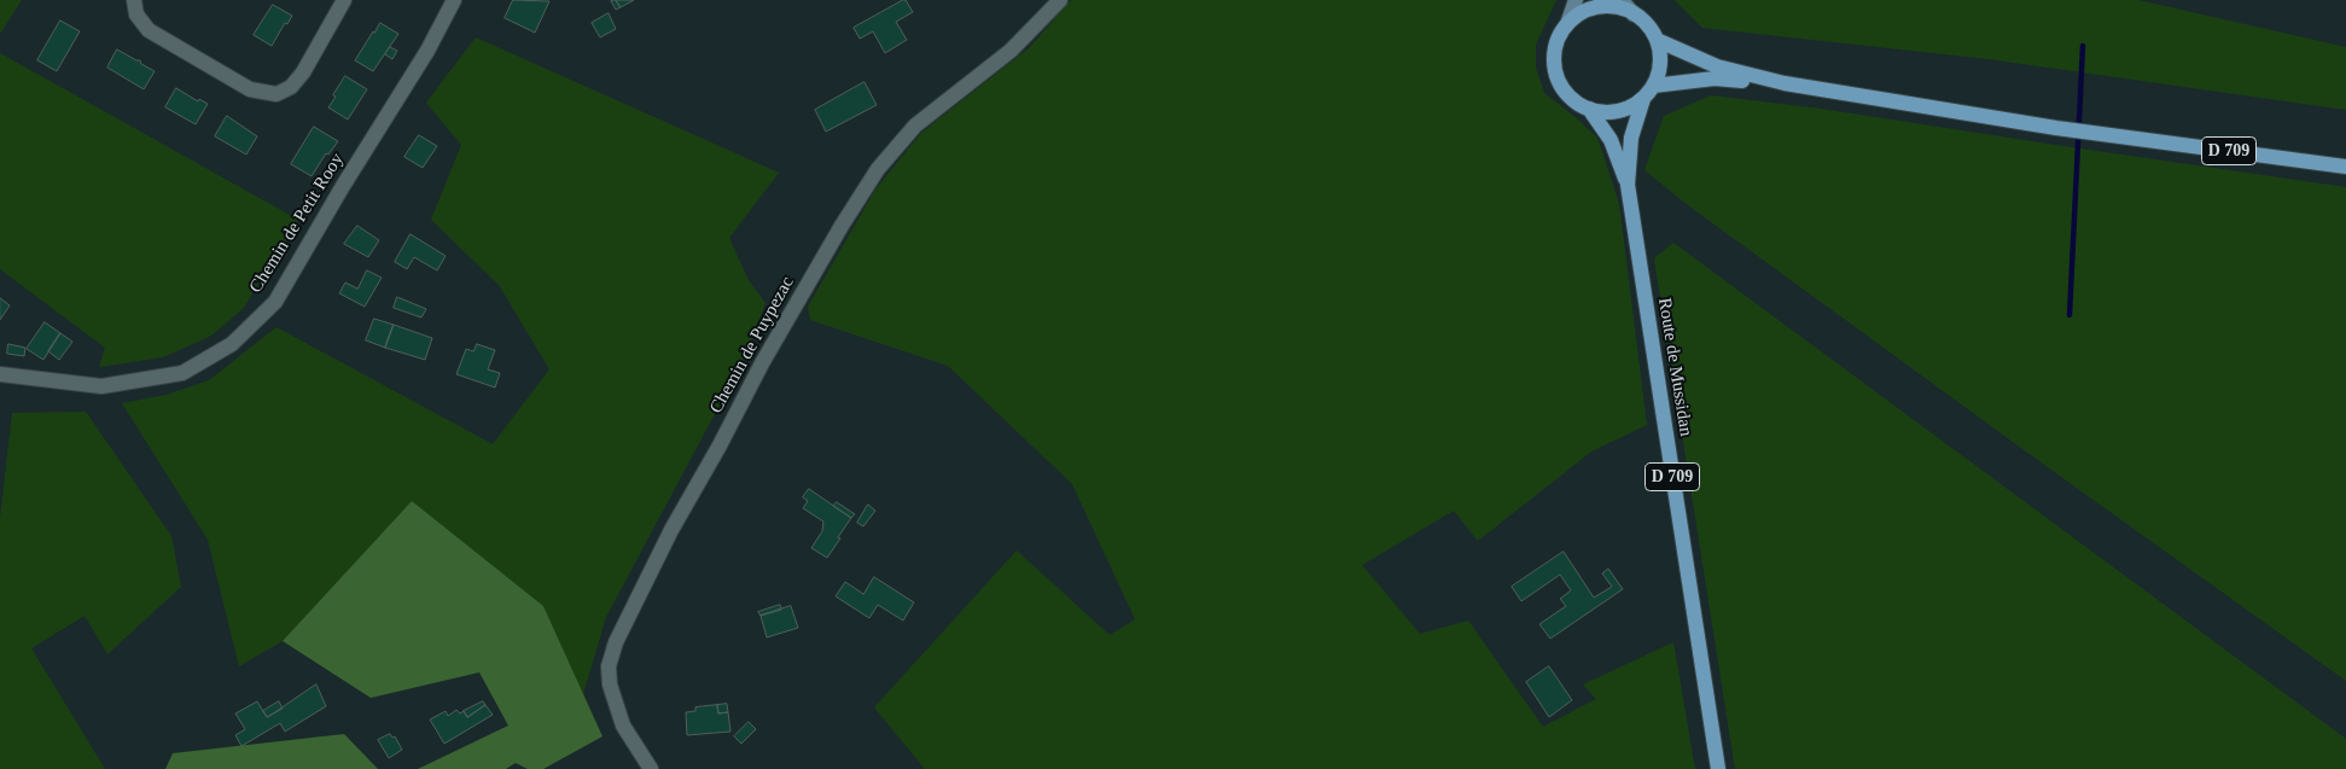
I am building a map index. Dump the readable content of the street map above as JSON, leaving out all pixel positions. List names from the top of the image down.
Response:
{
  "streets": {
    "main road": ["D 709", "Route de Mussidan"],
    "street": ["Chemin de Petit Rooy", "Chemin de Puypezac"]
  },
  "crossings": [
    ["D 709", "Route de Mussidan"]
  ]
}
